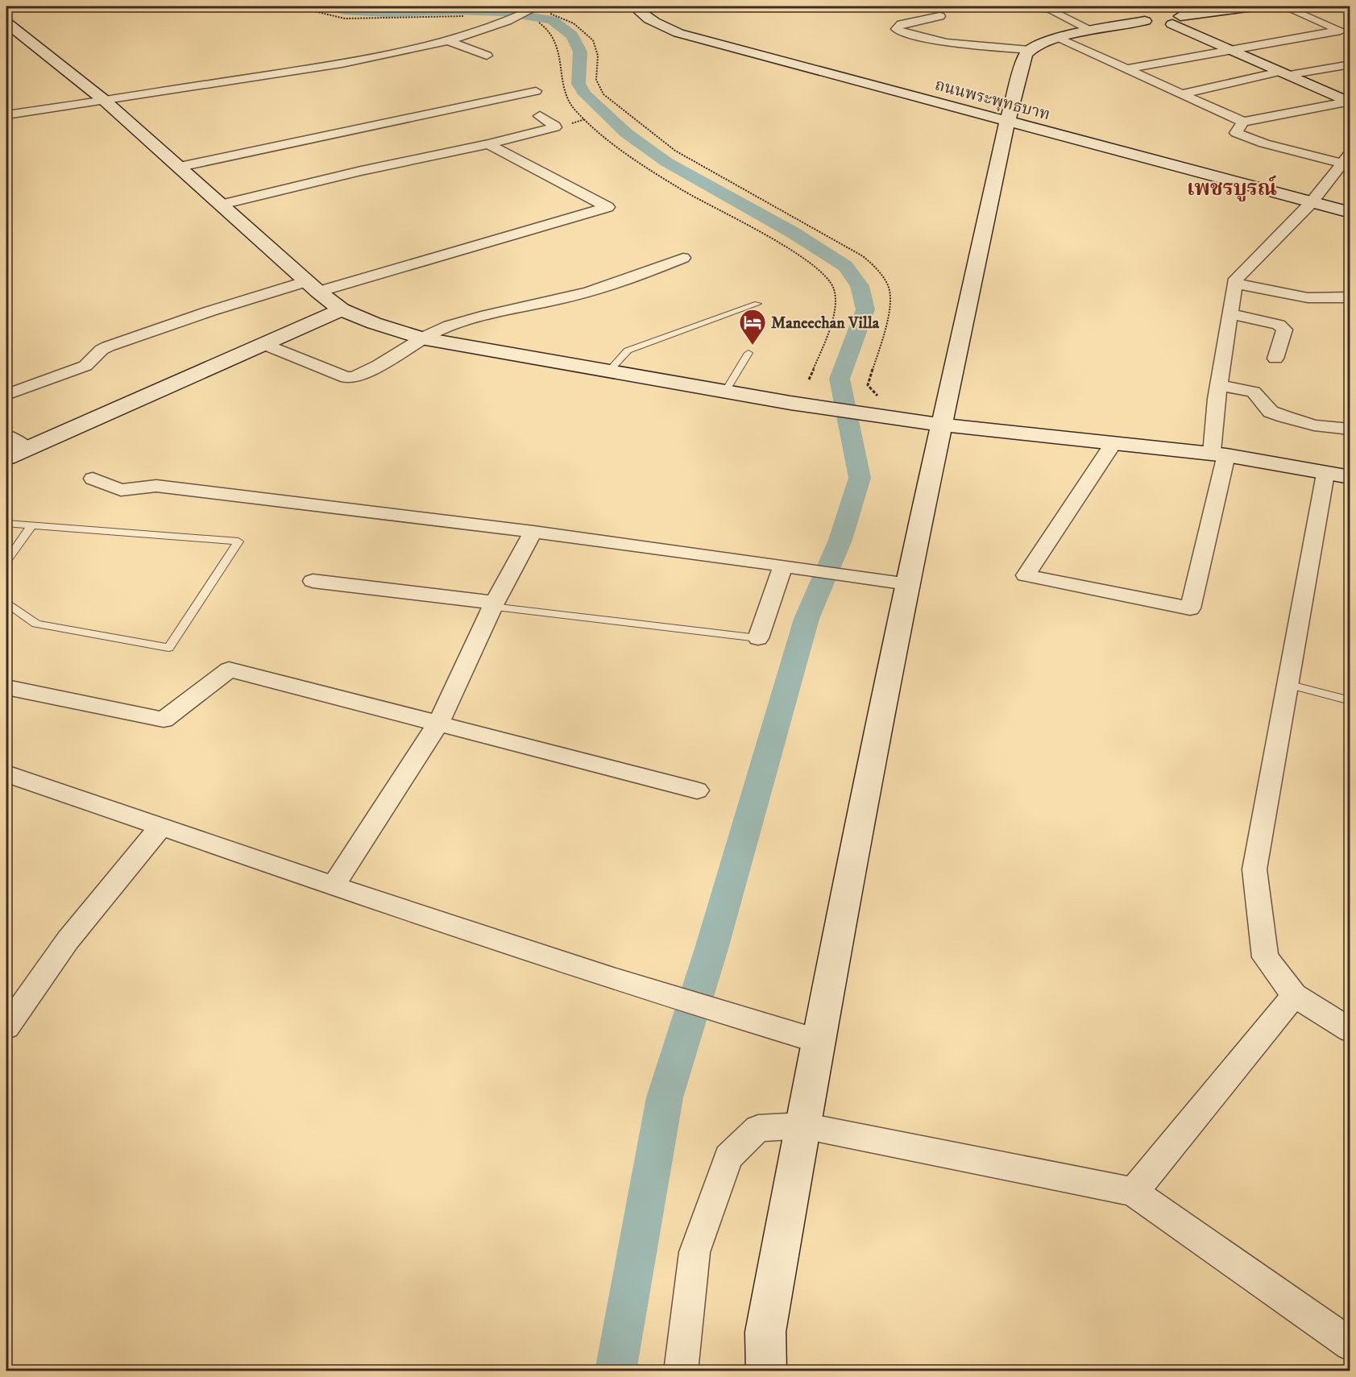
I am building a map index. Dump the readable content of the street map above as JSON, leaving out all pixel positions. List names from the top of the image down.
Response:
{
  "streets": {
    "street": ["ถนนพระพุทธบาท"]
  },
  "districts": ["เพชรบูรณ์"],
  "places": {
    "hotel": ["Maneechan Villa"]
  }
}
